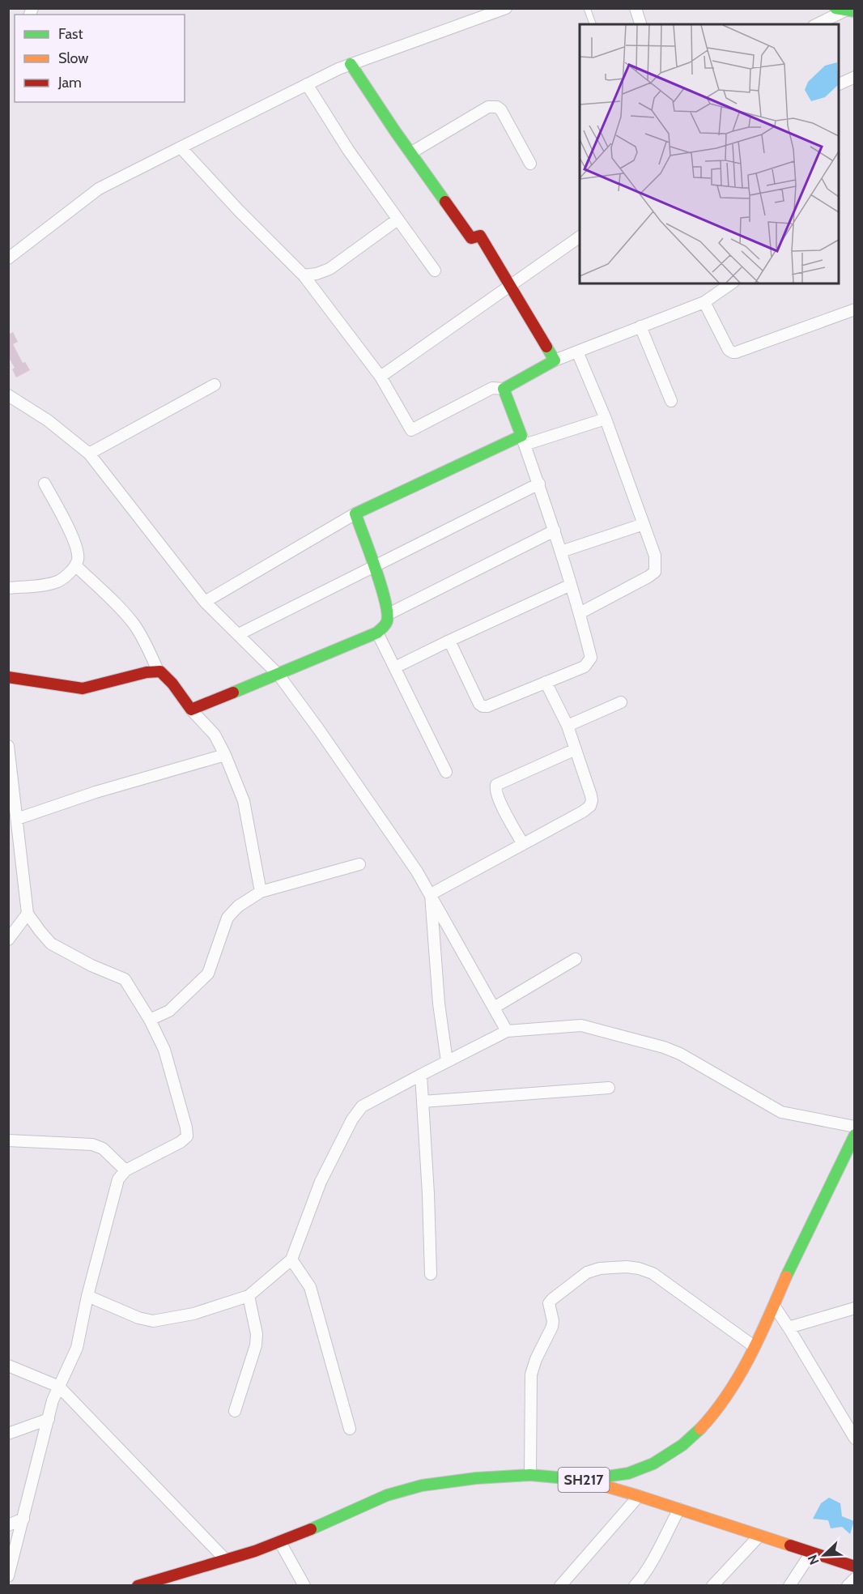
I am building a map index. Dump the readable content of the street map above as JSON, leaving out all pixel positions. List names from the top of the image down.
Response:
{
  "streets": {
    "street": ["SH217"]
  },
  "legend": ["Fast", "Slow", "Jam"],
  "north": "bottom left"
}
